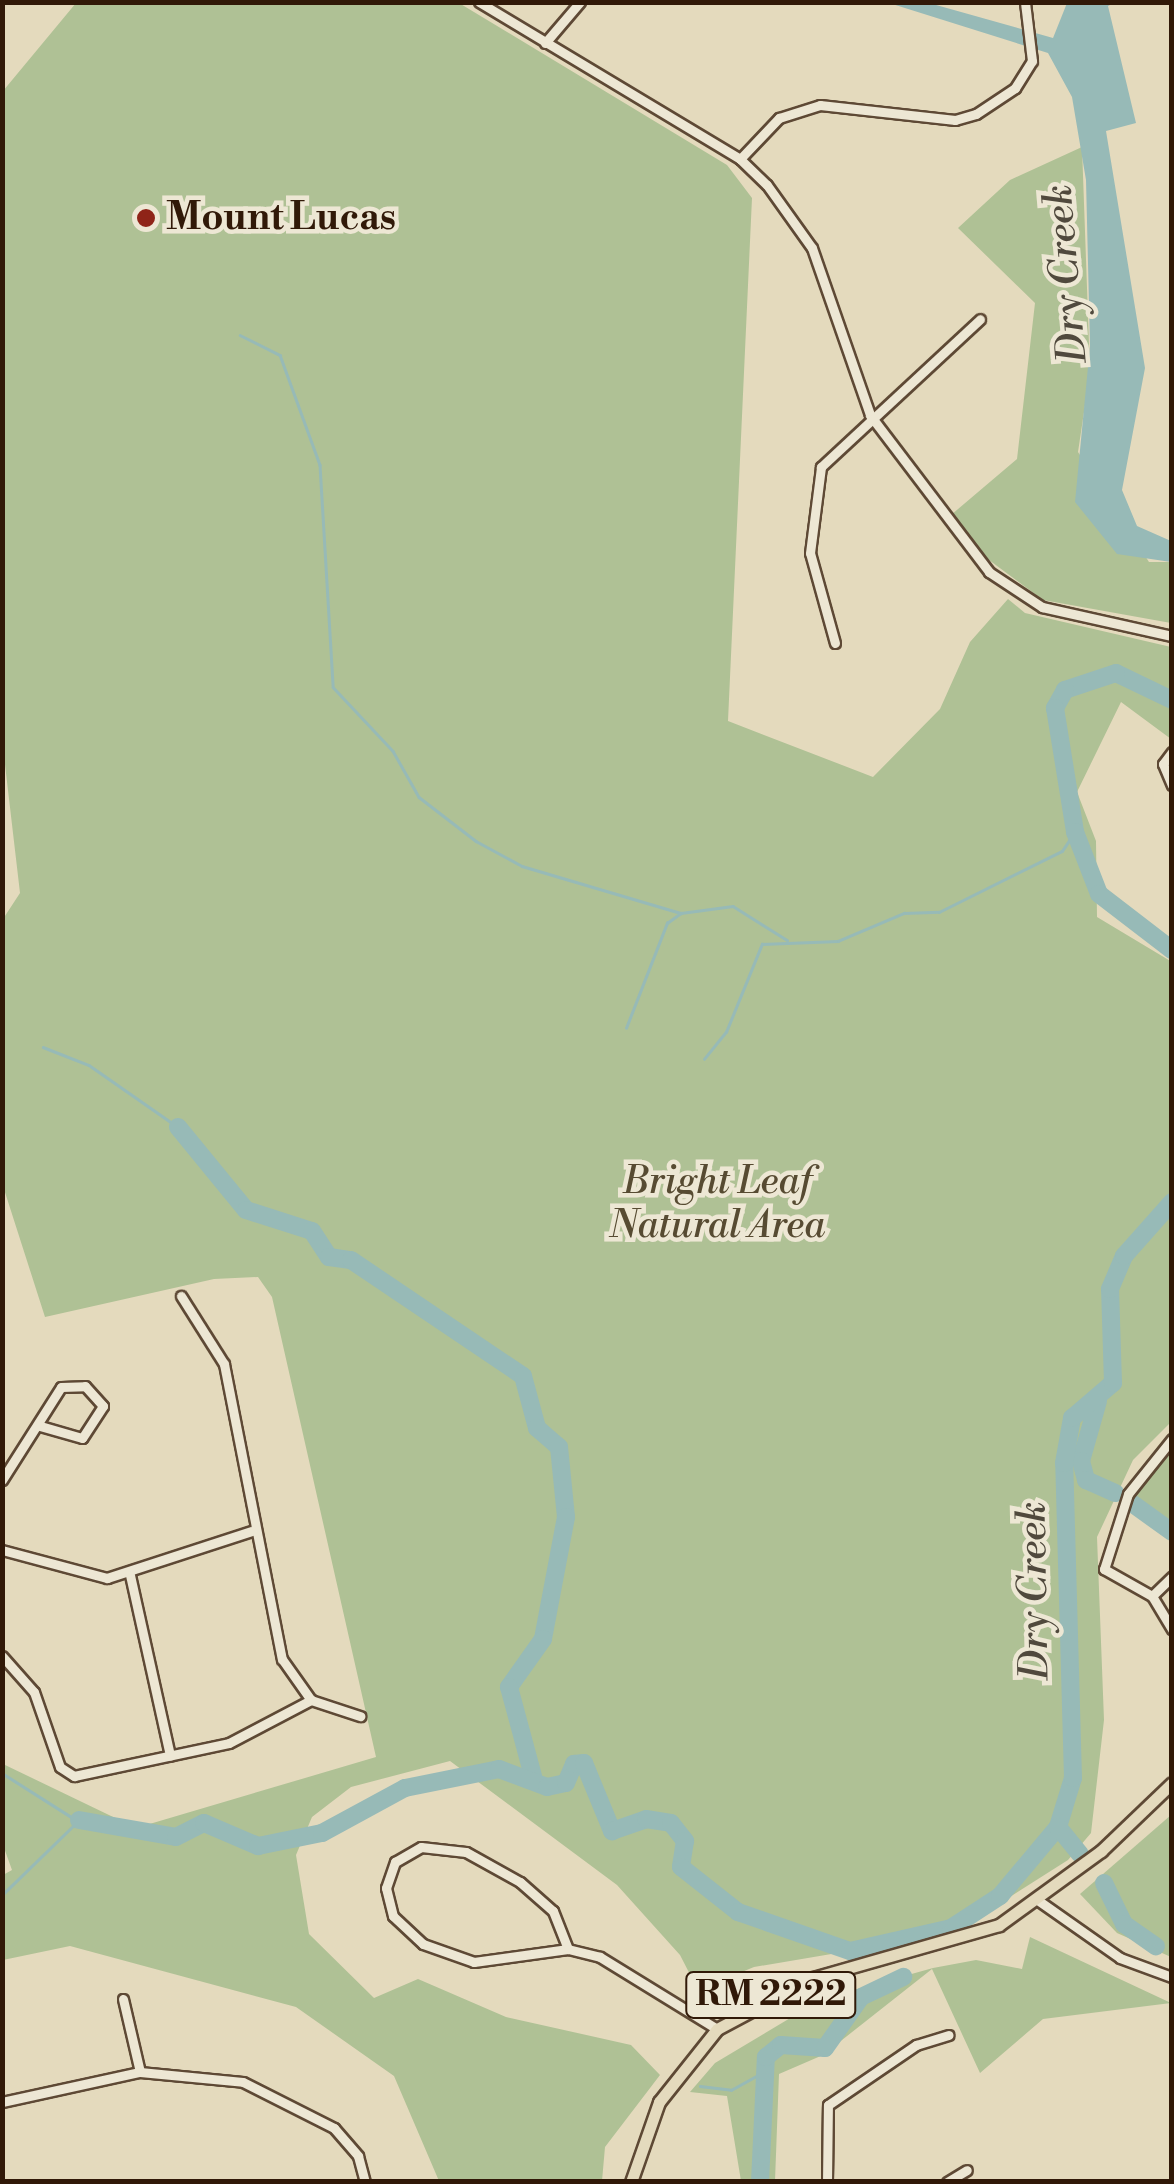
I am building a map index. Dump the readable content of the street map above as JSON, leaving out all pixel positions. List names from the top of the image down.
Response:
{
  "streets": {
    "main road": ["RM 2222"]
  },
  "water": ["Dry Creek"],
  "parks": ["Bright Leaf Natural Area"],
  "places": ["Mount Lucas"]
}
